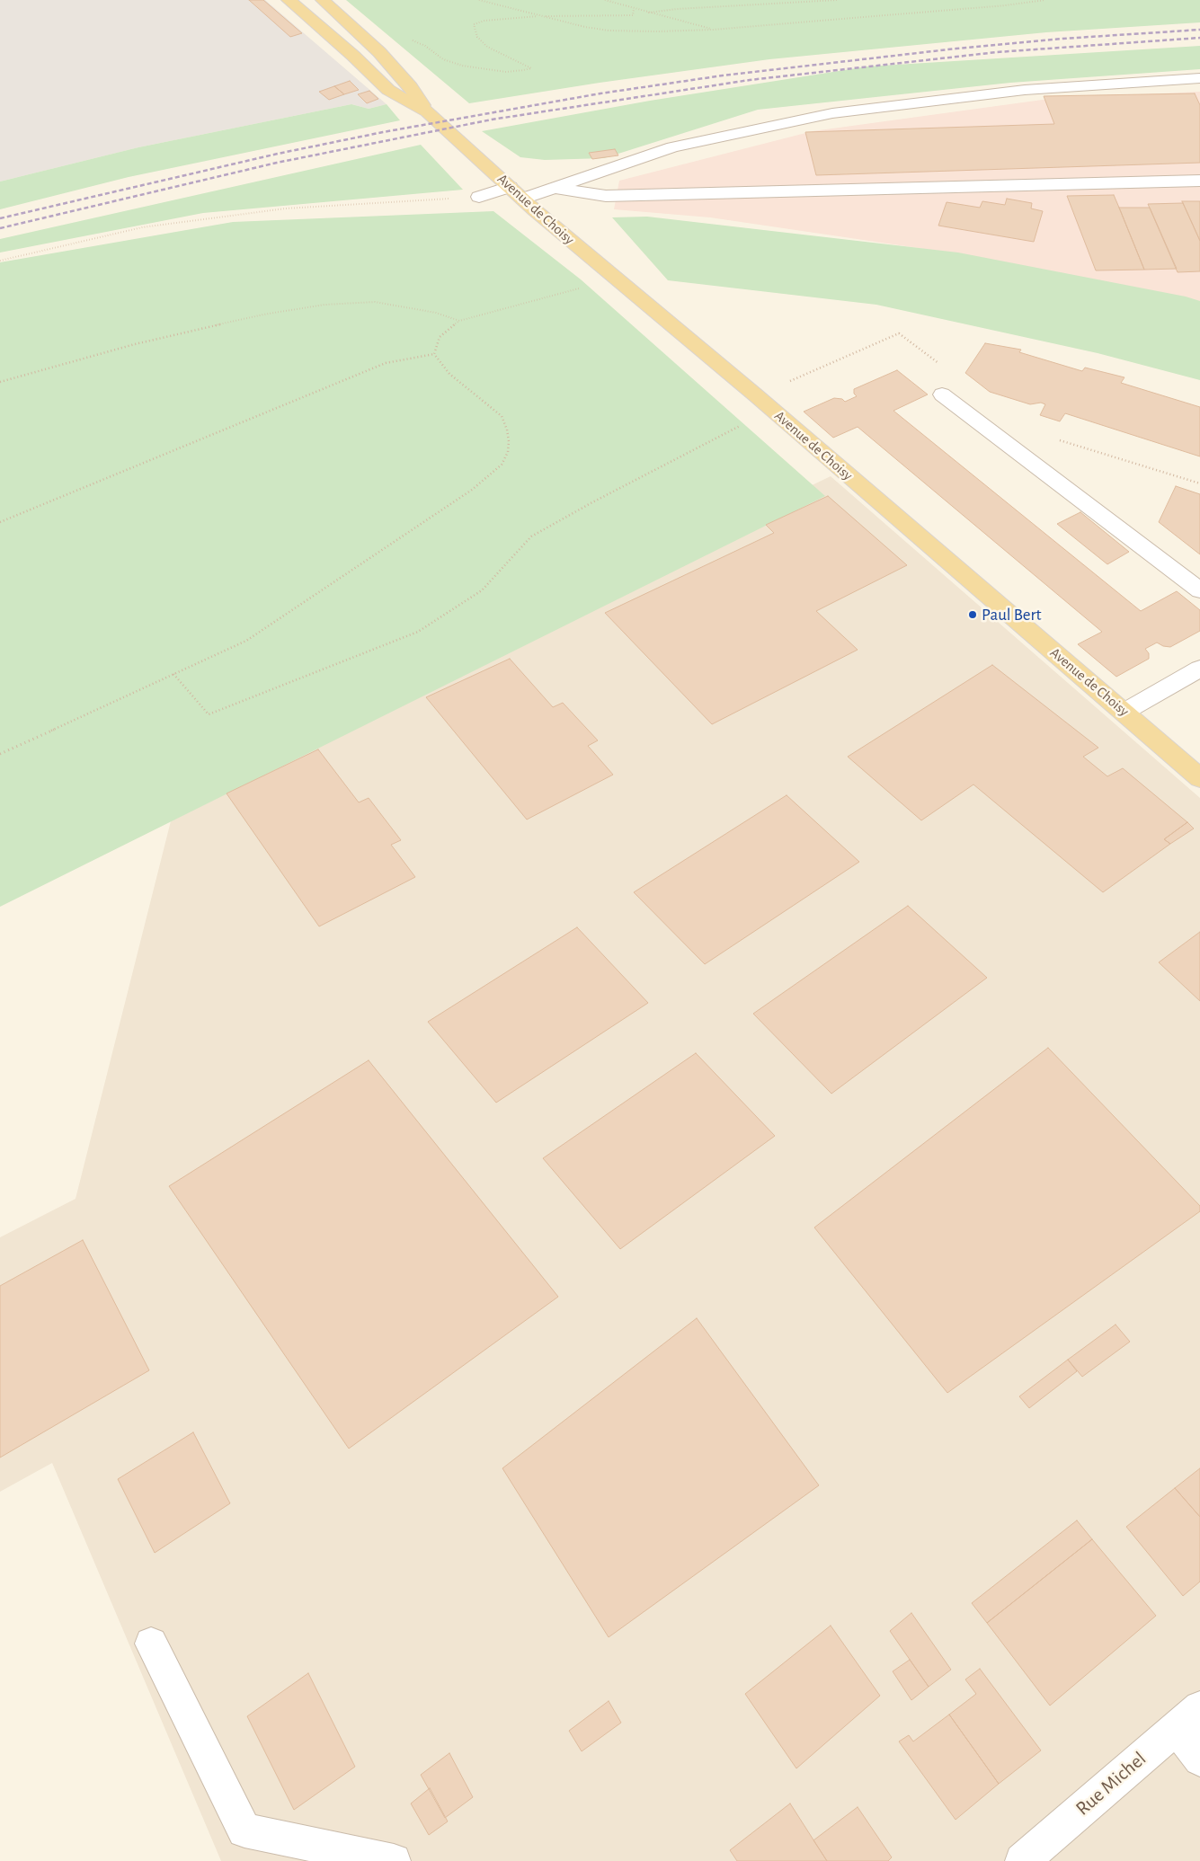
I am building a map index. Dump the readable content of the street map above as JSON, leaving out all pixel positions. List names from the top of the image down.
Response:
{
  "streets": {
    "main road": ["Avenue de Choisy"],
    "street": ["Rue Michel"]
  },
  "places": ["Paul Bert"]
}
